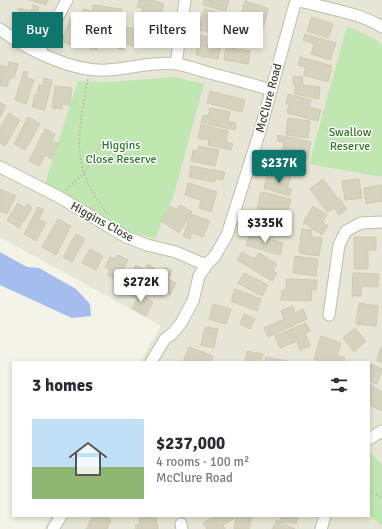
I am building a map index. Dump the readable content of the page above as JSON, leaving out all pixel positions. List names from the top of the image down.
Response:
{
  "streets": {
    "street": ["McClure Road", "Higgins Close"]
  },
  "crossings": [
    ["McClure Road", "Higgins Close"]
  ],
  "parks": ["Swallow Reserve", "Higgins Close Reserve"],
  "page": {
    "chip": [
      "Buy",
      "Rent",
      "Filters",
      "New"
    ],
    "price": ["$237K", "$335K", "$272K"],
    "heading": "3 homes",
    "list": [
      {
        "name": "$237,000",
        "note": "4 rooms · 100 m² · McClure Road"
      }
    ]
  }
}
